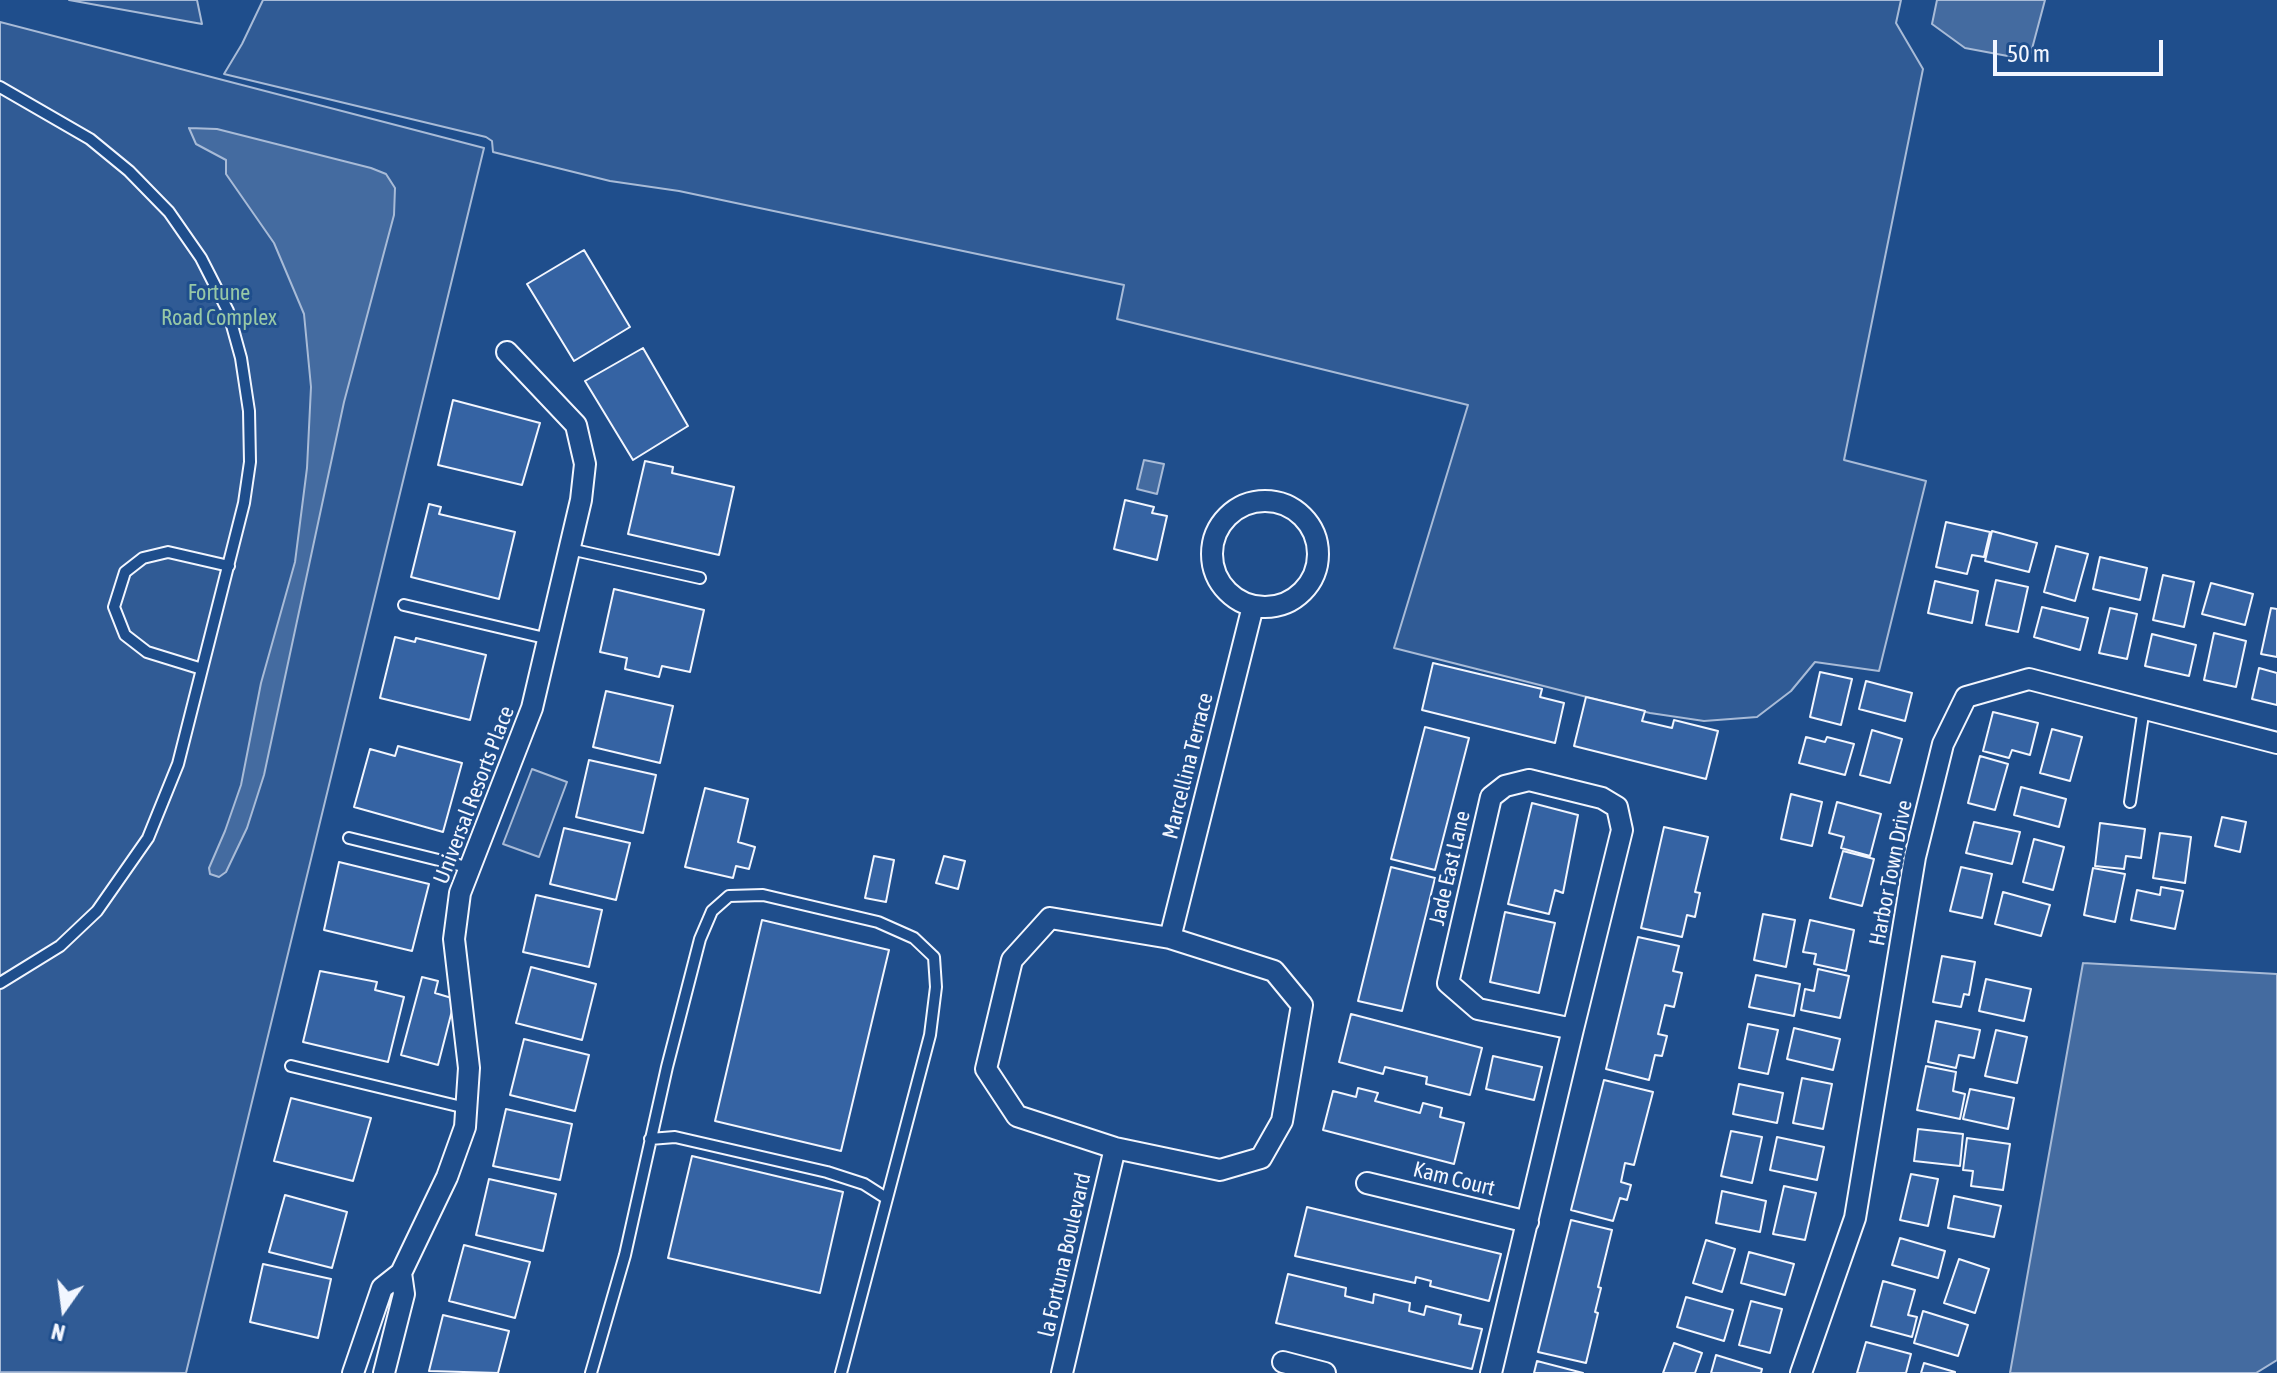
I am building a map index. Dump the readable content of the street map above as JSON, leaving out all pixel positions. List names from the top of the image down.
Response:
{
  "streets": {
    "street": [
      "Marcellina Terrace",
      "Universal Resorts Place",
      "Jade East Lane",
      "Harbor Town Drive",
      "Kam Court",
      "la Fortuna Boulevard"
    ]
  },
  "crossings": [
    ["Marcellina Terrace", "la Fortuna Boulevard"],
    ["Jade East Lane", "Kam Court"]
  ],
  "parks": ["Fortune Road Complex"],
  "scale_bar": "50 m",
  "north": "bottom"
}
